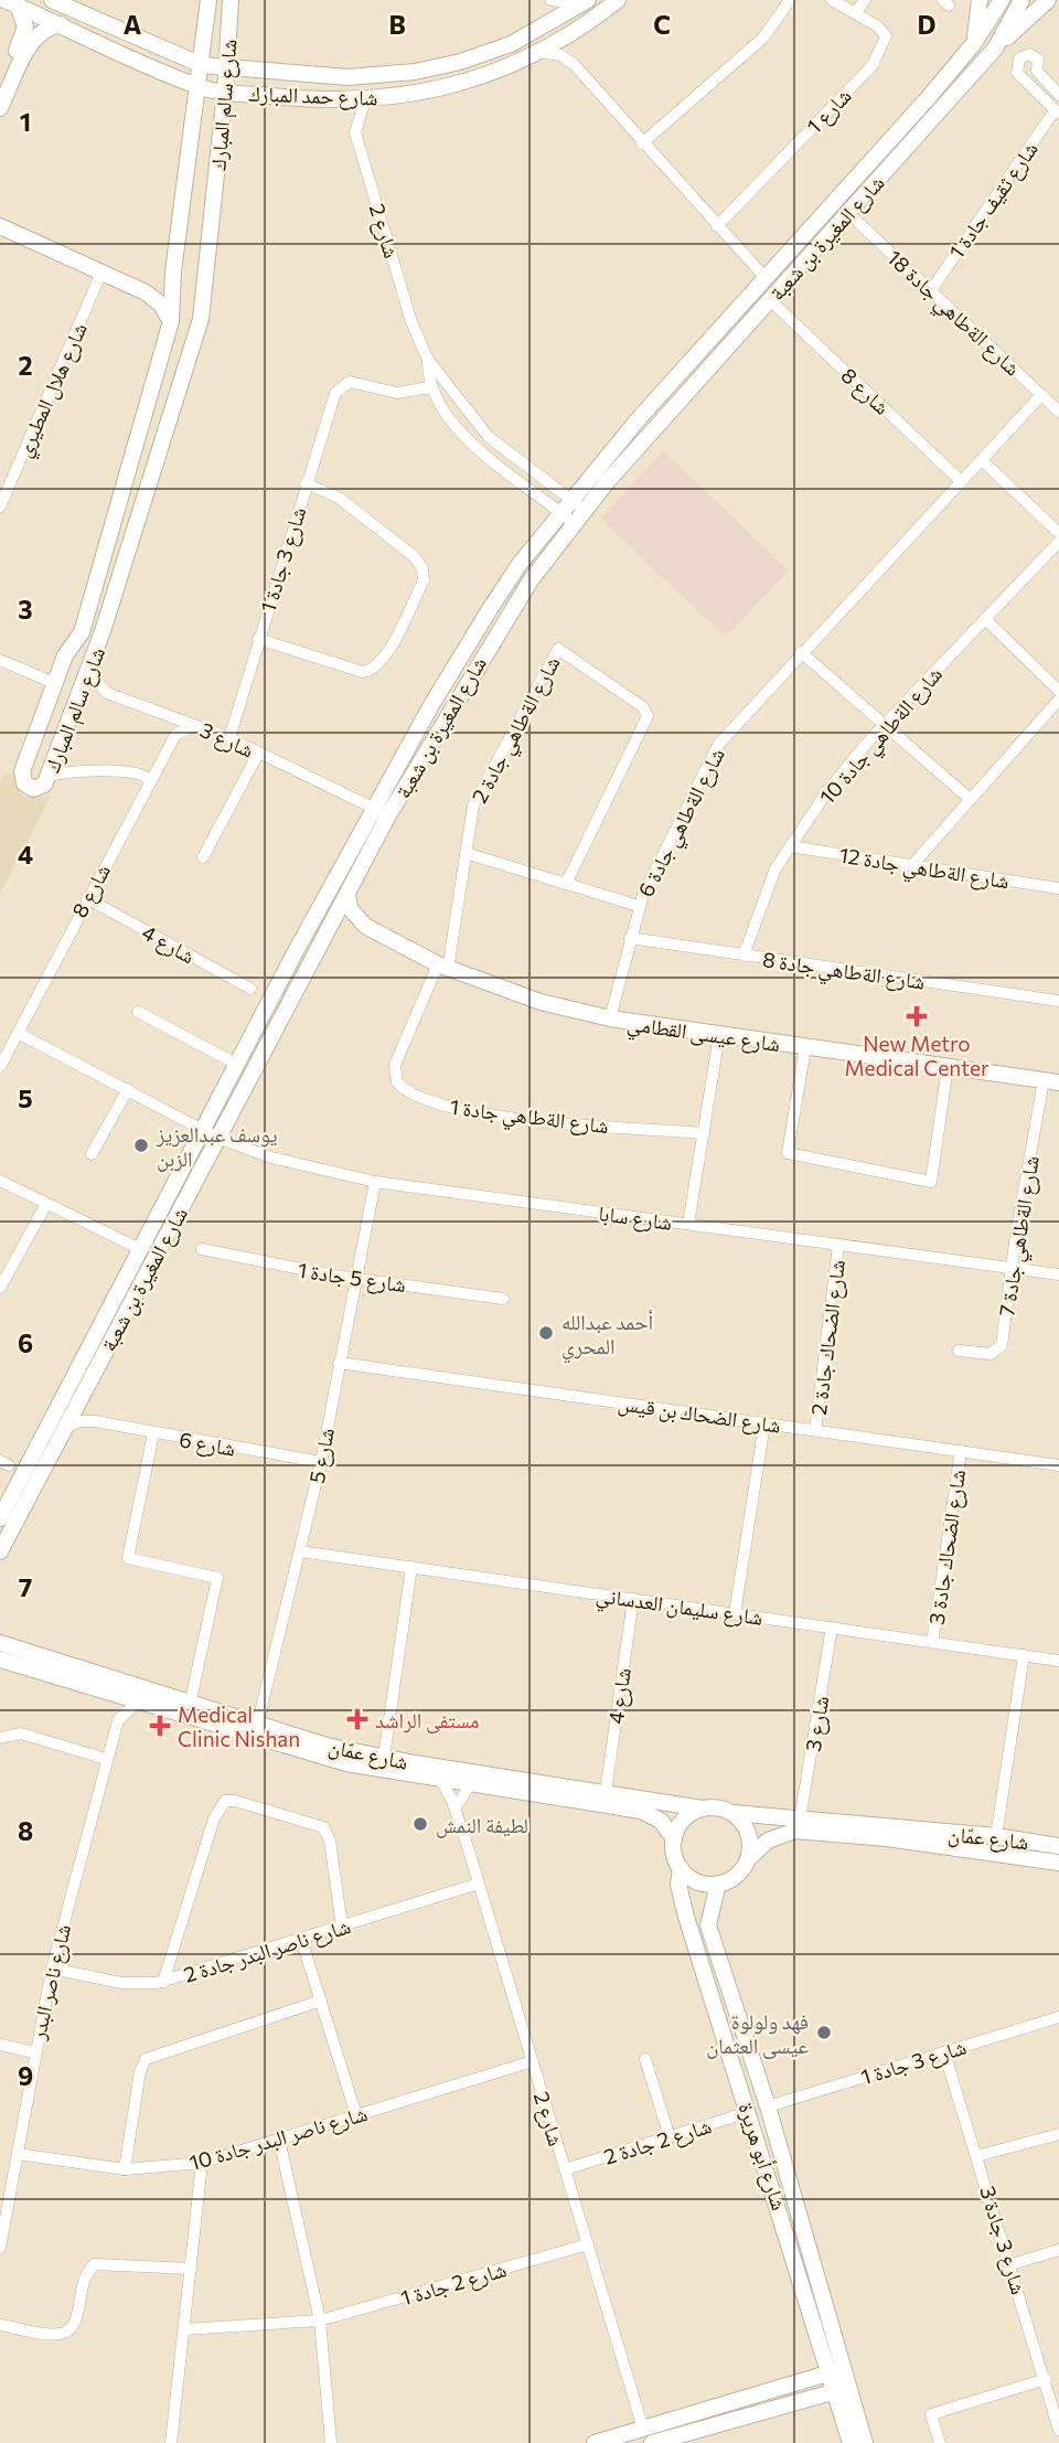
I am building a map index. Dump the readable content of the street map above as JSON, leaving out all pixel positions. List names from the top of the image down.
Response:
{
  "streets": {
    "main road": [
      "شارع حمد المبارك",
      "شارع سالم المبارك",
      "شارع المغيرة بن شعبة",
      "شارع عيسى القطامي",
      "شارع عمّان",
      "شارع أبو هريرة"
    ],
    "street": [
      "شارع 1",
      "شارع ثقيف جادة 1",
      "شارع 2",
      "شارع الةطاهي جادة 18",
      "شارع هلال المطيري",
      "شارع 8",
      "شارع 3 جادة 1",
      "شارع الةطاهي جادة 2",
      "شارع الةطاهي جادة 10",
      "شارع 3",
      "شارع الةطاهي جادة 6",
      "شارع الةطاهي جادة 12",
      "شارع 4",
      "شارع الةطاهي جادة 8",
      "شارع الةطاهي جادة 1",
      "شارع سابا",
      "شارع الةطاهي جادة 7",
      "شارع 5 جادة 1",
      "شارع الضحاك جادة 2",
      "شارع الضحاك بن قيس",
      "شارع 6",
      "شارع 5",
      "شارع الضحاك جادة 3",
      "شارع سليمان العدساني",
      "شارع ناصر البدر جادة 2",
      "شارع ناصر البدر",
      "شارع ناصر البدر جادة 10",
      "شارع 2 جادة 2",
      "شارع 3 جادة 3",
      "شارع 2 جادة 1"
    ]
  },
  "crossings": [
    ["شارع حمد المبارك", "شارع سالم المبارك"],
    ["شارع حمد المبارك", "شارع 2"],
    ["شارع سالم المبارك", "شارع 3"],
    ["شارع ثقيف جادة 1", "شارع الةطاهي جادة 18"],
    ["شارع 2", "شارع المغيرة بن شعبة"],
    ["شارع 2", "شارع 3 جادة 1"],
    ["شارع 2", "شارع عمّان"],
    ["شارع 2", "شارع ناصر البدر جادة 2"],
    ["شارع 2", "شارع ناصر البدر جادة 10"],
    ["شارع 2", "شارع 2 جادة 2"],
    ["شارع 2", "شارع 2 جادة 1"],
    ["شارع المغيرة بن شعبة", "شارع الةطاهي جادة 18"],
    ["شارع المغيرة بن شعبة", "شارع 8"],
    ["شارع المغيرة بن شعبة", "شارع 3"],
    ["شارع المغيرة بن شعبة", "شارع سابا"],
    ["شارع المغيرة بن شعبة", "شارع 6"],
    ["شارع الةطاهي جادة 18", "شارع الةطاهي جادة 6"],
    ["شارع 8", "شارع 3"],
    ["شارع 8", "شارع الةطاهي جادة 6"],
    ["شارع 8", "شارع 4"],
    ["شارع 3 جادة 1", "شارع 3"],
    ["شارع 3 جادة 1", "شارع أبو هريرة"],
    ["شارع 3 جادة 1", "شارع 3 جادة 3"],
    ["شارع الةطاهي جادة 2", "شارع عيسى القطامي"],
    ["شارع الةطاهي جادة 2", "شارع الةطاهي جادة 1"],
    ["شارع الةطاهي جادة 10", "شارع الةطاهي جادة 12"],
    ["شارع الةطاهي جادة 10", "شارع الةطاهي جادة 8"],
    ["شارع 3", "شارع سليمان العدساني"],
    ["شارع 3", "شارع عمّان"],
    ["شارع الةطاهي جادة 6", "شارع الةطاهي جادة 8"],
    ["شارع الةطاهي جادة 6", "شارع عيسى القطامي"],
    ["شارع 4", "شارع سليمان العدساني"],
    ["شارع 4", "شارع عمّان"],
    ["شارع عيسى القطامي", "شارع الةطاهي جادة 1"],
    ["شارع عيسى القطامي", "شارع الةطاهي جادة 7"],
    ["شارع سابا", "شارع الةطاهي جادة 7"],
    ["شارع سابا", "شارع الضحاك جادة 2"],
    ["شارع سابا", "شارع 5"],
    ["شارع 5 جادة 1", "شارع 5"],
    ["شارع الضحاك جادة 2", "شارع الضحاك بن قيس"],
    ["شارع الضحاك بن قيس", "شارع 5"],
    ["شارع الضحاك بن قيس", "شارع الضحاك جادة 3"],
    ["شارع 6", "شارع 5"],
    ["شارع 5", "شارع سليمان العدساني"],
    ["شارع 5", "شارع عمّان"],
    ["شارع الضحاك جادة 3", "شارع سليمان العدساني"],
    ["شارع عمّان", "شارع ناصر البدر"],
    ["شارع عمّان", "شارع أبو هريرة"],
    ["شارع ناصر البدر جادة 2", "شارع ناصر البدر"],
    ["شارع ناصر البدر", "شارع ناصر البدر جادة 10"],
    ["شارع 2 جادة 2", "شارع أبو هريرة"]
  ],
  "places": {
    "health": ["New Metro Medical Center", "مستفى الراشد", "Medical Clinic Nishan"],
    "other": [
      "يوسف عبدالعزيز الزبن",
      "أحمد عبدالله المحري",
      "لطيفة النمش",
      "فهد ولولوة عيسى العثمان"
    ]
  },
  "grid": {
    "columns": [
      "A",
      "B",
      "C",
      "D"
    ],
    "rows": [
      "1",
      "2",
      "3",
      "4",
      "5",
      "6",
      "7",
      "8",
      "9"
    ]
  }
}
